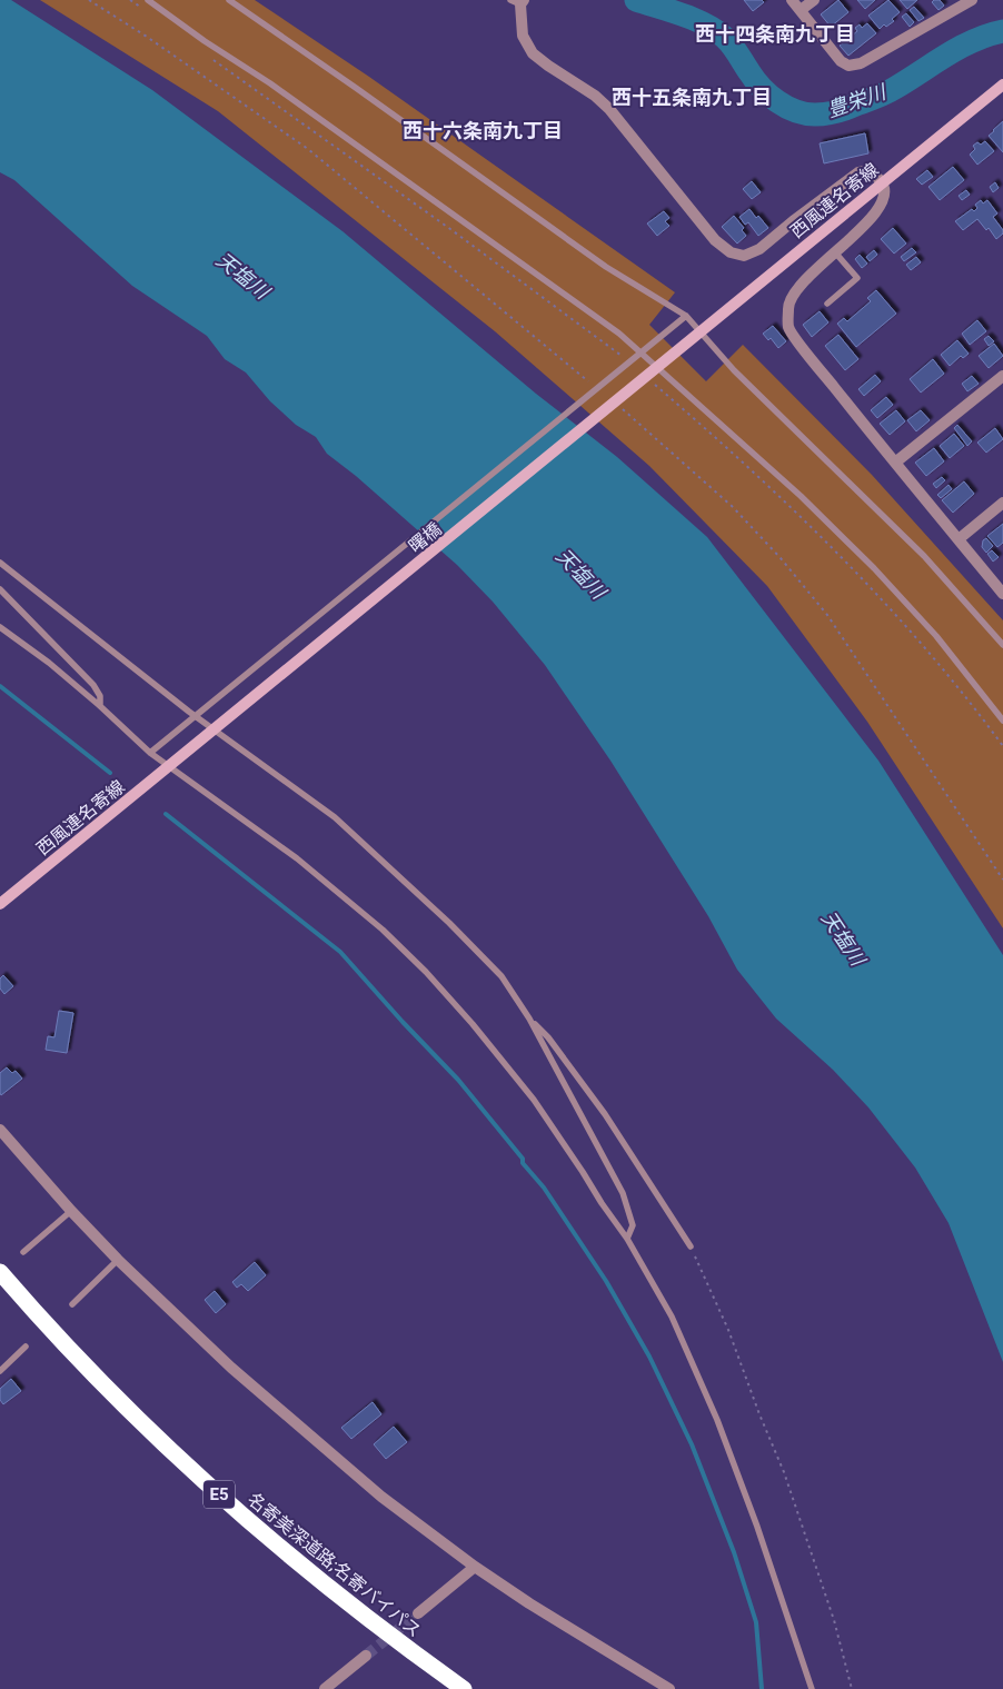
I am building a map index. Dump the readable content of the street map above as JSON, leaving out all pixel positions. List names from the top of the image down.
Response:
{
  "streets": {
    "highway": ["E5", "名寄美深道路;名寄バイパス"],
    "main road": ["西風連名寄線", "曙橋"]
  },
  "crossings": [
    ["西風連名寄線", "曙橋"]
  ],
  "districts": ["西十四条南九丁目", "西十五条南九丁目", "西十六条南九丁目"],
  "water": ["豊栄川", "天塩川"]
}
